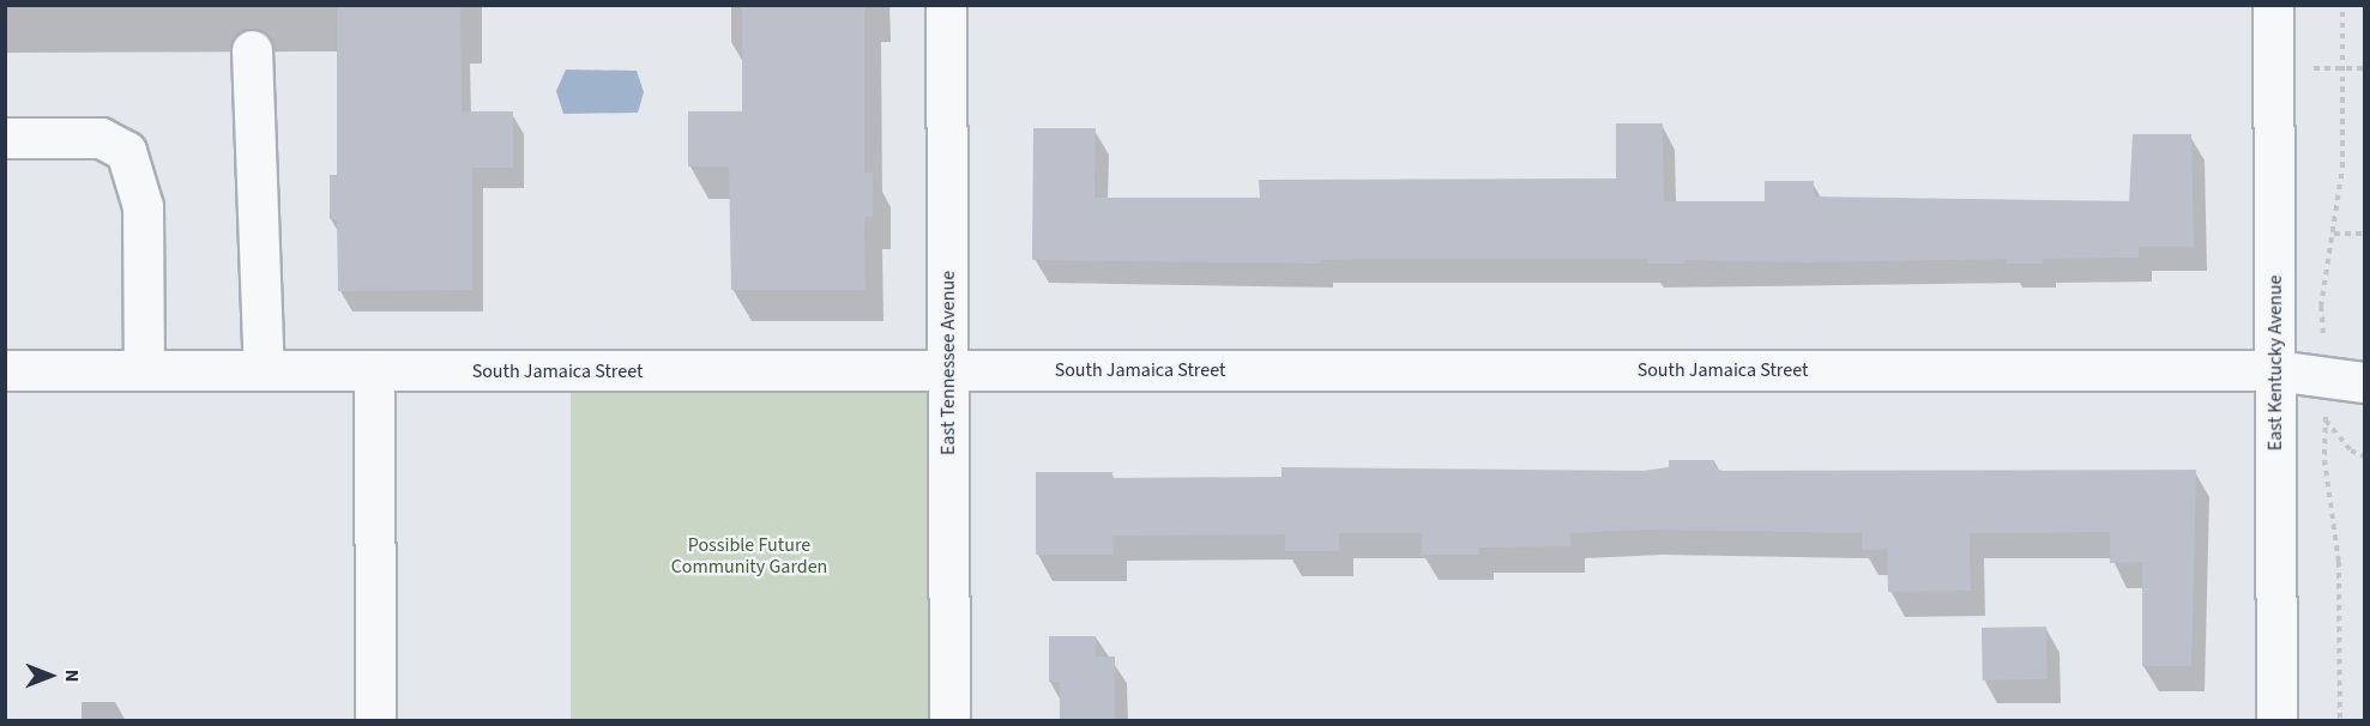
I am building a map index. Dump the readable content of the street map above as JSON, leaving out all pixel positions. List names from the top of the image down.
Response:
{
  "streets": {
    "street": ["East Tennessee Avenue", "East Kentucky Avenue", "South Jamaica Street"]
  },
  "crossings": [
    ["East Tennessee Avenue", "South Jamaica Street"],
    ["East Kentucky Avenue", "South Jamaica Street"]
  ],
  "parks": ["Possible Future Community Garden"],
  "north": "right"
}
